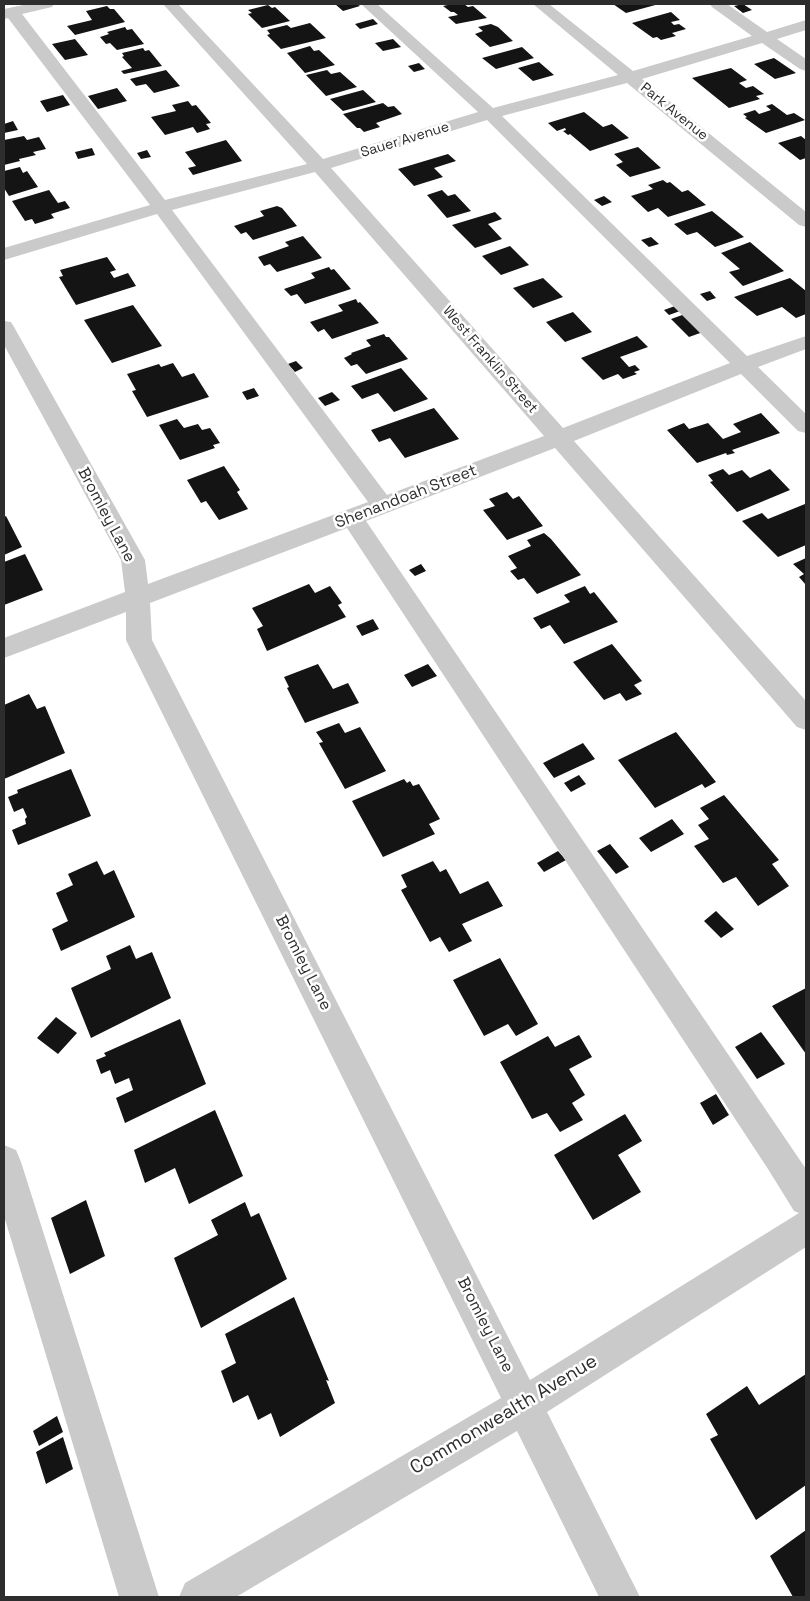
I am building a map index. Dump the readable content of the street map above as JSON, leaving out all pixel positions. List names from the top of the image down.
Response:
{
  "streets": {
    "street": [
      "Park Avenue",
      "Sauer Avenue",
      "West Franklin Street",
      "Shenandoah Street",
      "Bromley Lane",
      "Commonwealth Avenue"
    ]
  },
  "crossings": [
    ["Park Avenue", "Sauer Avenue"],
    ["Sauer Avenue", "West Franklin Street"],
    ["West Franklin Street", "Shenandoah Street"],
    ["Shenandoah Street", "Bromley Lane"],
    ["Bromley Lane", "Commonwealth Avenue"]
  ]
}
